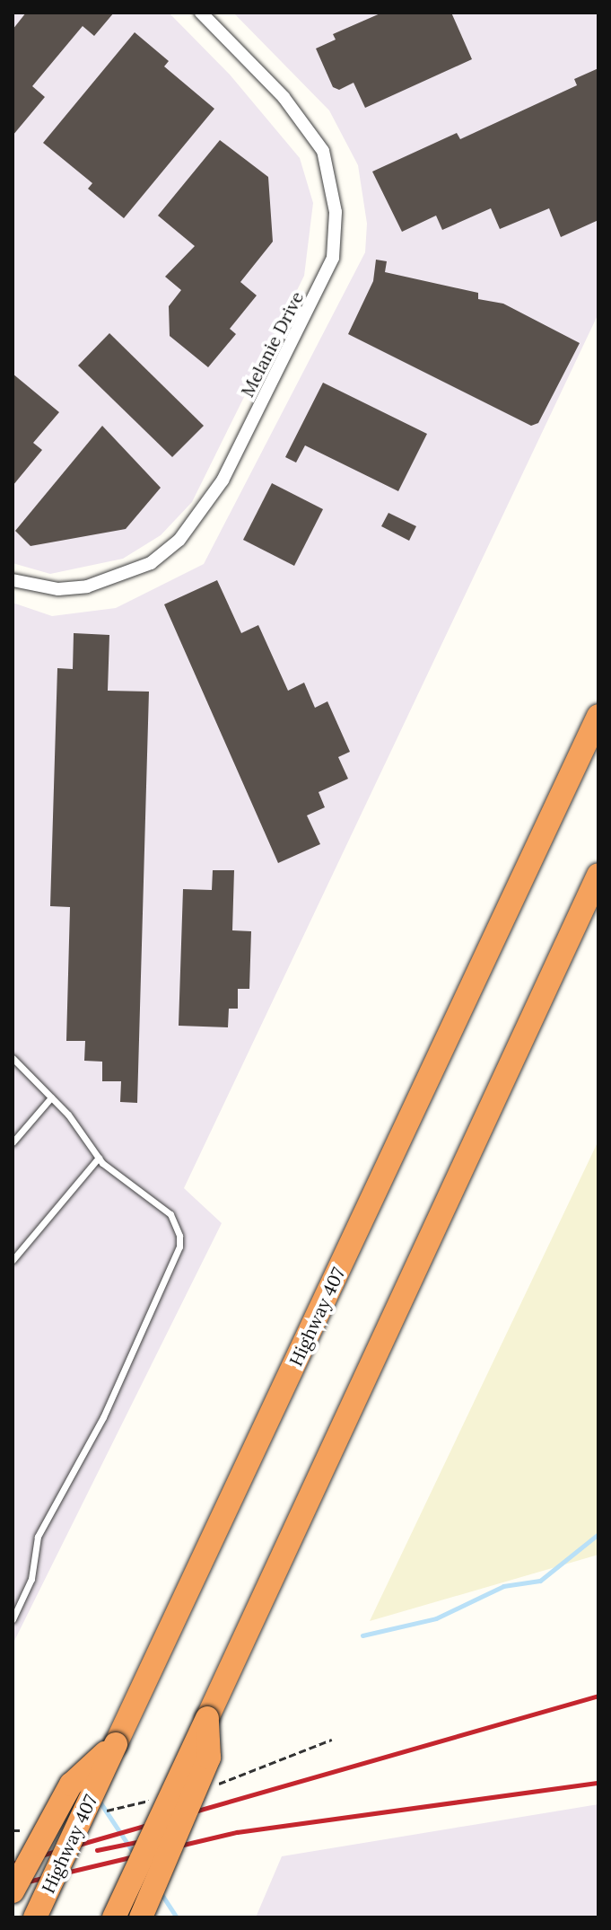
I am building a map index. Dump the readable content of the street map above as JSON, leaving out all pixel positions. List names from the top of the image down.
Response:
{
  "streets": {
    "highway": ["Highway 407"],
    "street": ["Melanie Drive"]
  }
}
